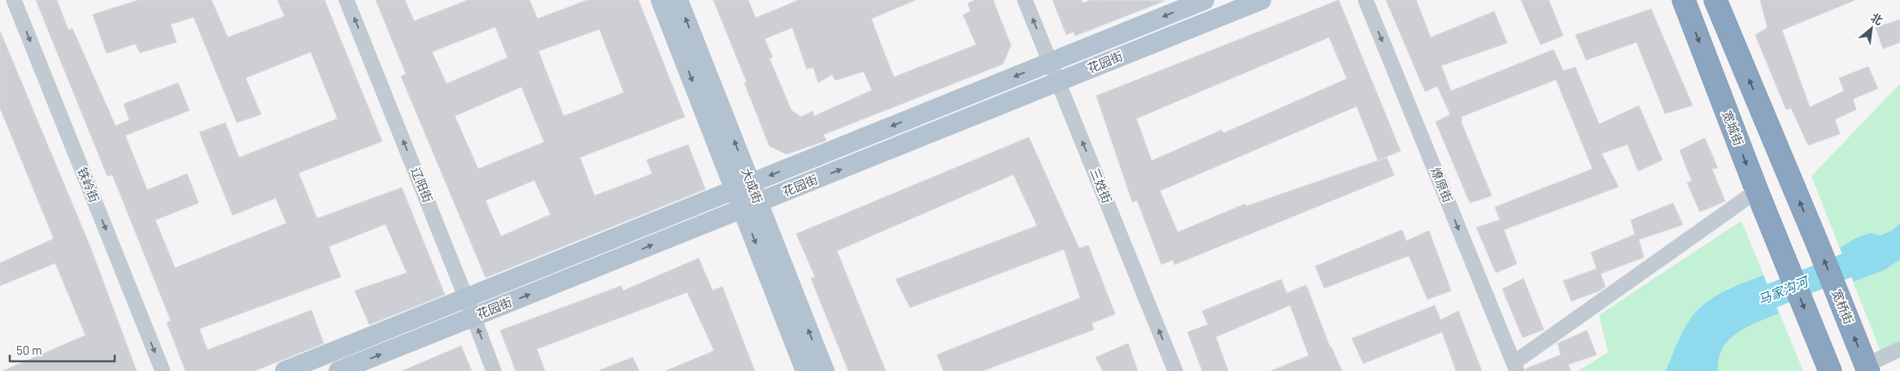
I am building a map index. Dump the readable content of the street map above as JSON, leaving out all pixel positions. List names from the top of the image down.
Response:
{
  "streets": {
    "highway": ["宽城街", "宽桥街"],
    "main road": ["花园街", "大成街"],
    "street": [
      "铁岭街",
      "辽阳街",
      "燎原街",
      "三姓街"
    ]
  },
  "crossings": [
    ["花园街", "辽阳街"],
    ["花园街", "大成街"],
    ["花园街", "三姓街"]
  ],
  "one_way": [
    "宽城街",
    "铁岭街",
    "辽阳街",
    "燎原街",
    "三姓街",
    "宽桥街"
  ],
  "water": ["马家沟河"],
  "scale_bar": "50 m",
  "north": "top right"
}
